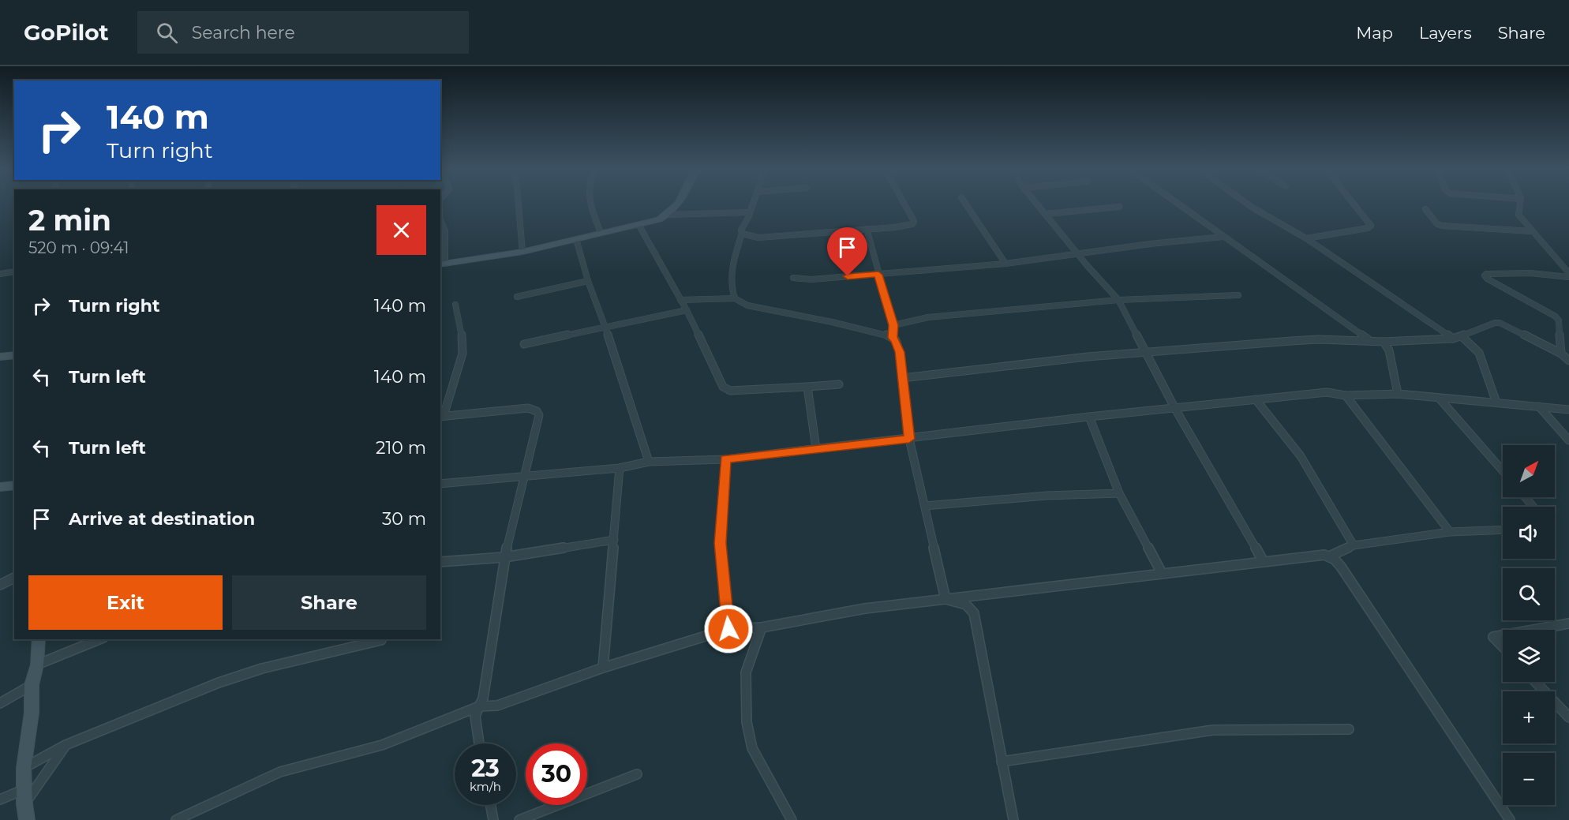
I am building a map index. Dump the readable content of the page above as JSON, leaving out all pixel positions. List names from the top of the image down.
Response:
{
  "north": "top right",
  "page": {
    "header": "GoPilot",
    "search": "Search here",
    "nav": ["Map", "Layers", "Share"],
    "turn": ["140 m", "Turn right"],
    "heading": ["2 min", "520 m · 09:41"],
    "list": [
      {
        "name": "Turn right",
        "value": "140 m"
      },
      {
        "name": "Turn left",
        "value": "140 m"
      },
      {
        "name": "Turn left",
        "value": "210 m"
      },
      {
        "name": "Arrive at destination",
        "value": "30 m"
      }
    ],
    "map_buttons": ["+", "−"],
    "buttons": ["Exit", "Share"],
    "speed": "23 km/h",
    "limit": "30"
  }
}
